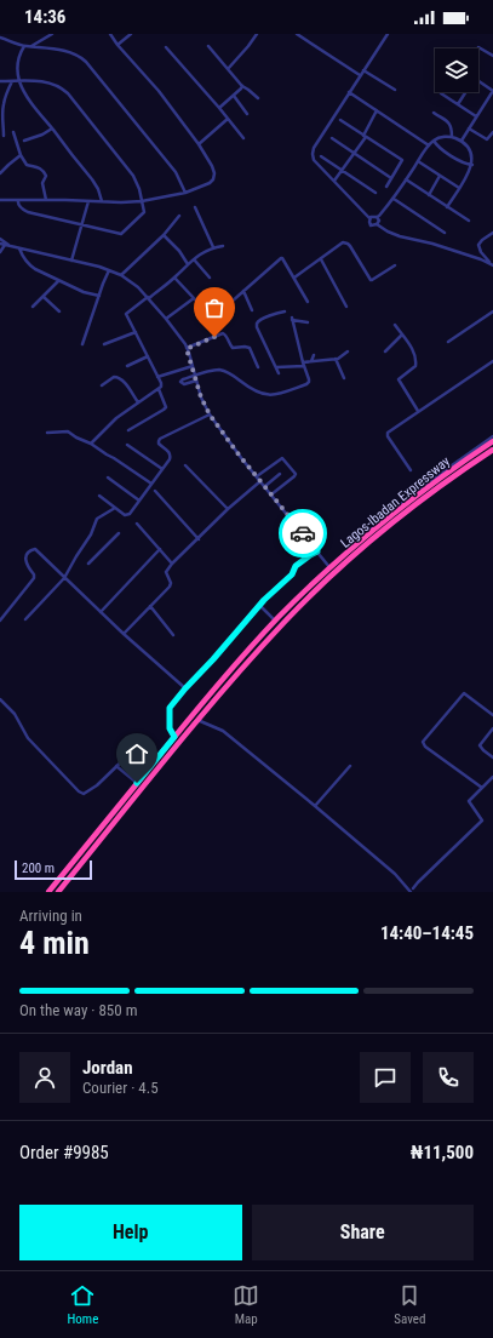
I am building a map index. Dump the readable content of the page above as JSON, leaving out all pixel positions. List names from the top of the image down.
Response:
{
  "streets": {
    "highway": ["Lagos-Ibadan Expressway"]
  },
  "scale_bar": "200 m",
  "page": {
    "status": "14:36",
    "scale": "200 m",
    "heading": ["4 min", "Arriving in", "14:40–14:45"],
    "panel": [
      "Jordan",
      "Courier · 4.5",
      "Order #9985",
      "₦11,500"
    ],
    "bar": "On the way · 850 m",
    "buttons": ["Help", "Share"],
    "tabs": ["Home", "Map", "Saved"]
  }
}
